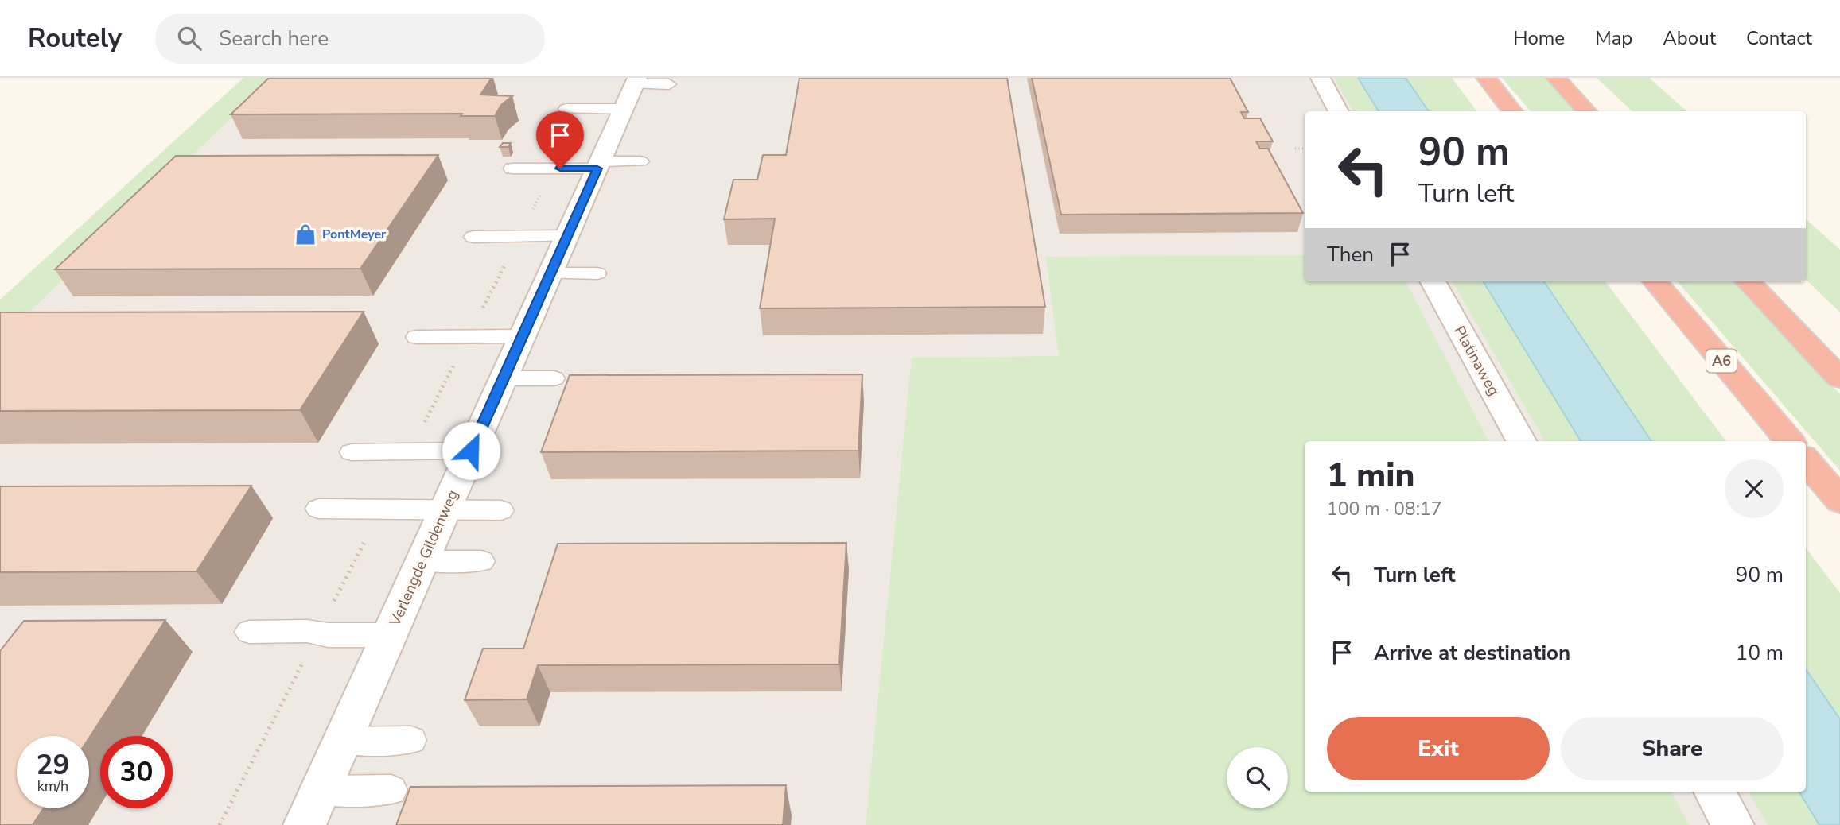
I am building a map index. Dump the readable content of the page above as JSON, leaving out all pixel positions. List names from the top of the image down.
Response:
{
  "streets": {
    "highway": ["A6"],
    "street": ["Platinaweg", "Verlengde Gildenweg"]
  },
  "places": {
    "shop": ["PontMeyer"]
  },
  "page": {
    "header": "Routely",
    "search": "Search here",
    "nav": [
      "Home",
      "Map",
      "About",
      "Contact"
    ],
    "turn": ["90 m", "Turn left"],
    "then": "Then",
    "heading": ["1 min", "100 m · 08:17"],
    "list": [
      {
        "name": "Turn left",
        "value": "90 m"
      },
      {
        "name": "Arrive at destination",
        "value": "10 m"
      }
    ],
    "buttons": ["Exit", "Share"],
    "speed": "29 km/h",
    "limit": "30"
  }
}
